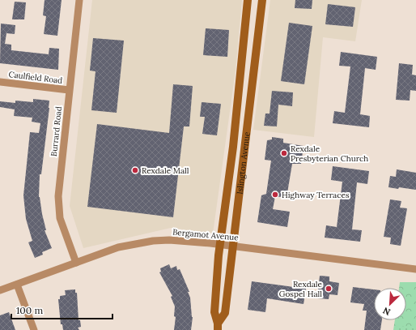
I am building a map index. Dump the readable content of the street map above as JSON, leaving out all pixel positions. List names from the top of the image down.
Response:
{
  "streets": {
    "main road": ["Islington Avenue"],
    "street": ["Caulfield Road", "Burrard Road", "Bergamot Avenue"]
  },
  "crossings": [
    ["Caulfield Road", "Burrard Road"],
    ["Burrard Road", "Bergamot Avenue"],
    ["Islington Avenue", "Bergamot Avenue"]
  ],
  "places": [
    "Rexdale Presbyterian Church",
    "Rexdale Mall",
    "Highway Terraces",
    "Rexdale Gospel Hall"
  ],
  "scale_bar": "100 m",
  "north": "bottom left"
}
